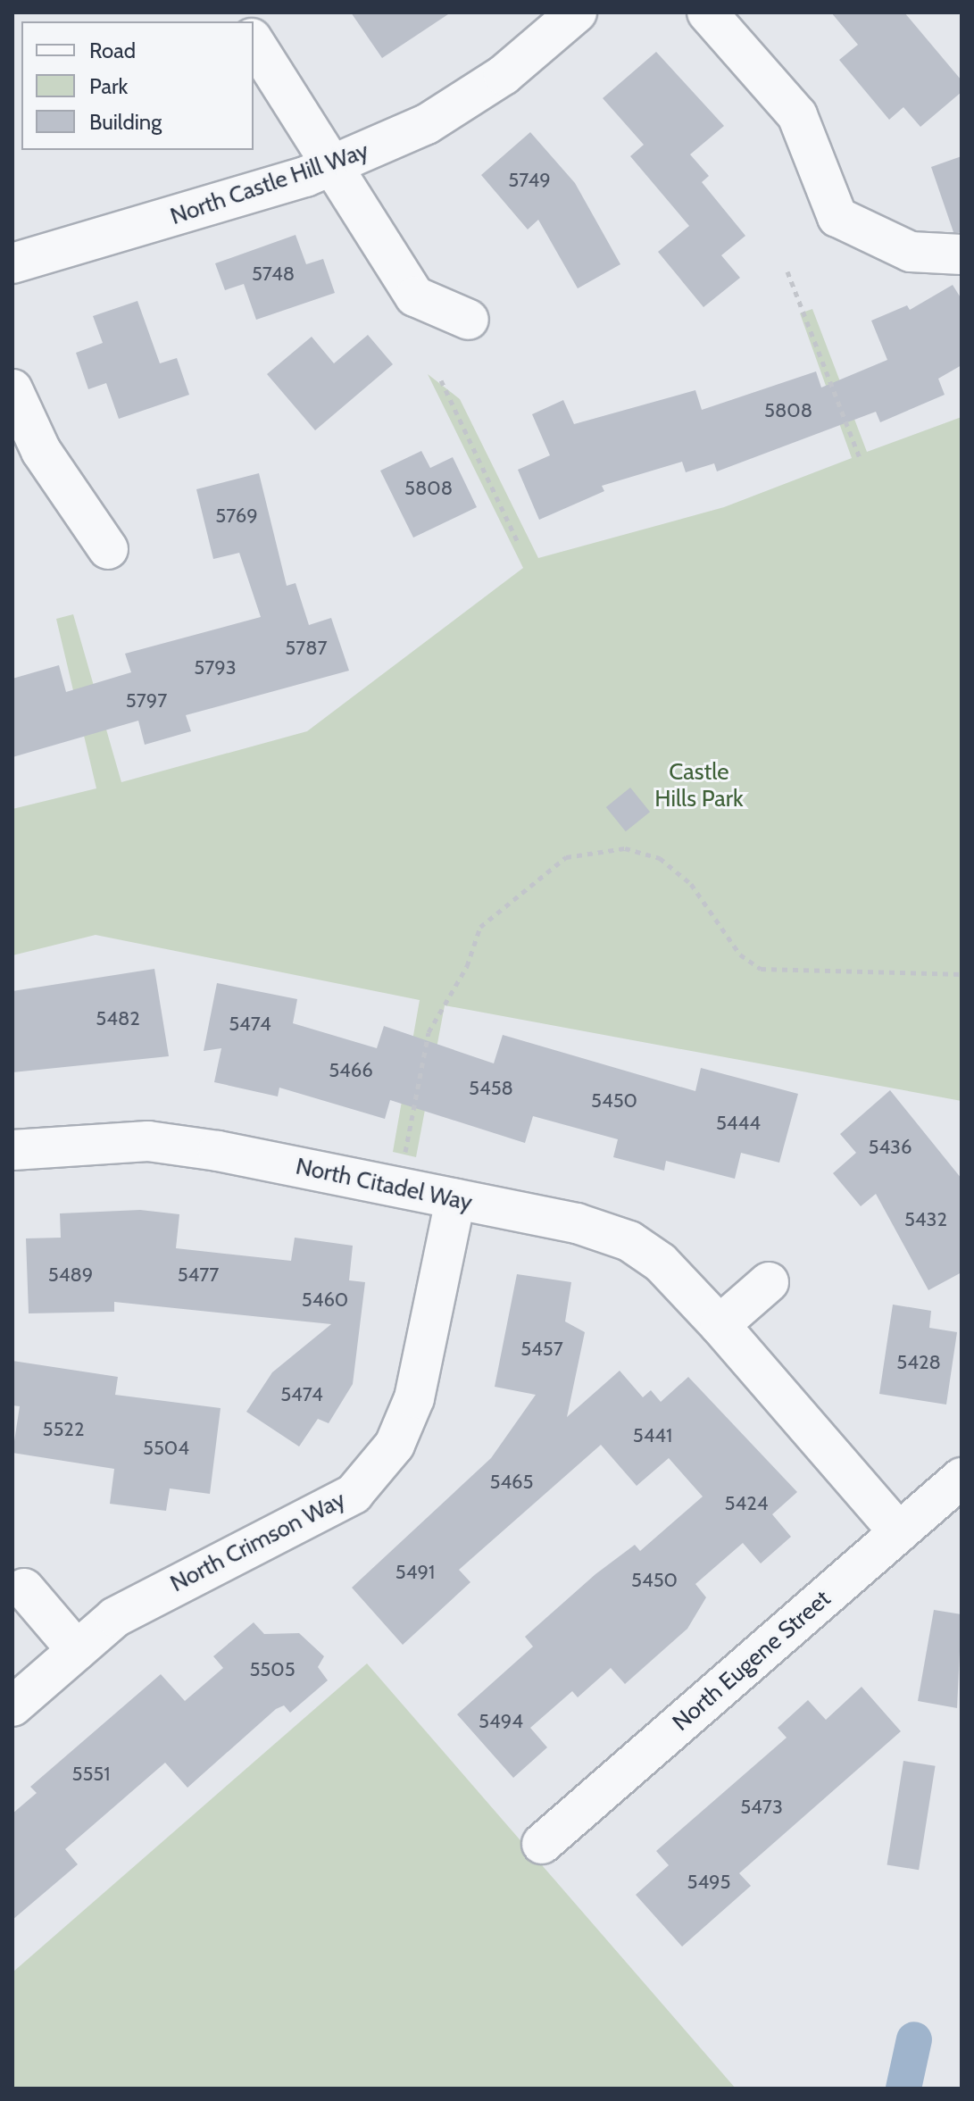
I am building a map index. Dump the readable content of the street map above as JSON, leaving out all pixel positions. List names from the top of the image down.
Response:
{
  "streets": {
    "street": [
      "North Castle Hill Way",
      "North Citadel Way",
      "North Crimson Way",
      "North Eugene Street"
    ]
  },
  "crossings": [
    ["North Citadel Way", "North Crimson Way"],
    ["North Citadel Way", "North Eugene Street"]
  ],
  "parks": ["Castle Hills Park"],
  "house_numbers": [
    "5749",
    "5748",
    "5808",
    "5808",
    "5769",
    "5787",
    "5793",
    "5797",
    "5482",
    "5474",
    "5466",
    "5458",
    "5450",
    "5444",
    "5436",
    "5432",
    "5489",
    "5477",
    "5460",
    "5457",
    "5428",
    "5474",
    "5522",
    "5441",
    "5504",
    "5465",
    "5424",
    "5491",
    "5450",
    "5505",
    "5494",
    "5551",
    "5473",
    "5495"
  ],
  "legend": ["Road", "Park", "Building"]
}
